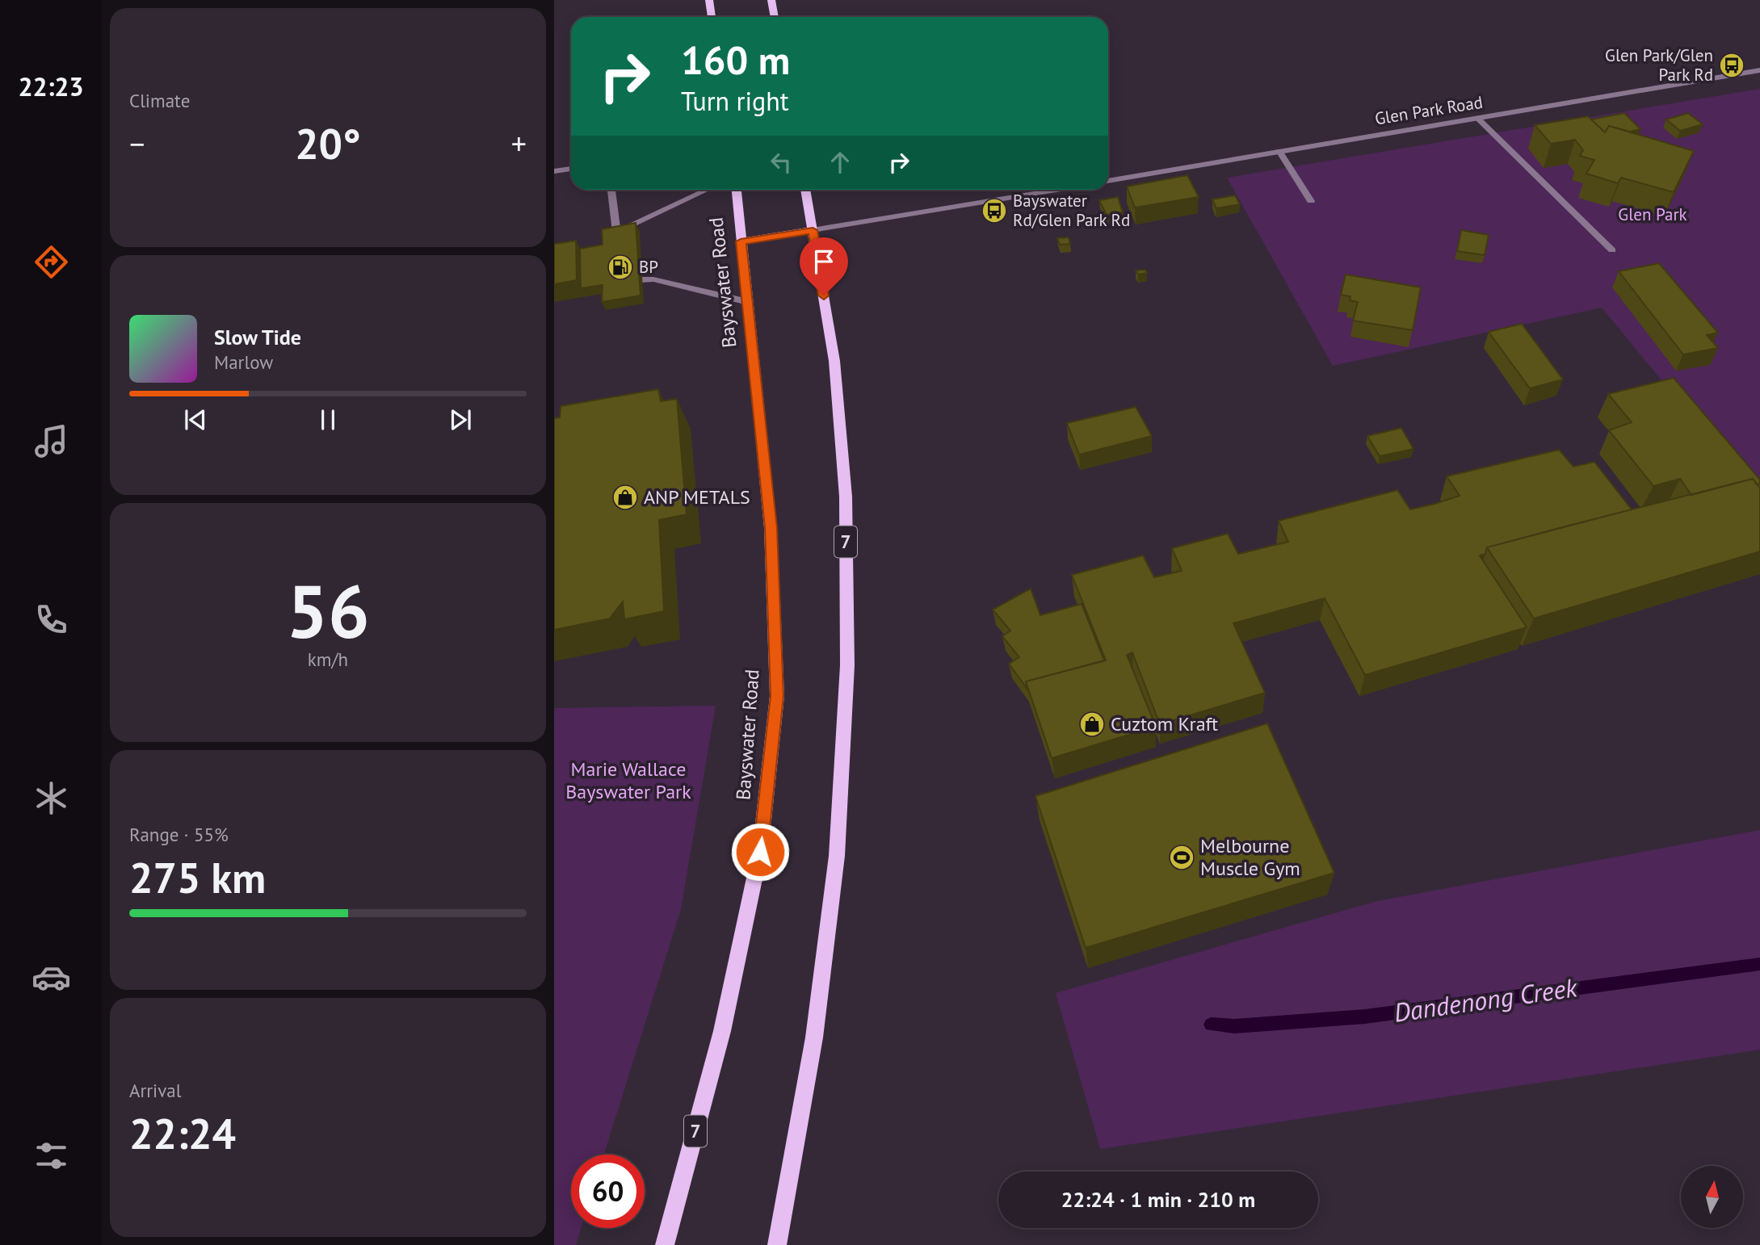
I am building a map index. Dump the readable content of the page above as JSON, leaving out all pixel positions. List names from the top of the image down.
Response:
{
  "streets": {
    "main road": ["Bayswater Road", "7"],
    "street": ["Glen Park Road"]
  },
  "water": ["Dandenong Creek"],
  "parks": ["Glen Park", "Marie Wallace Bayswater Park"],
  "places": {
    "bus stop": ["Glen Park/Glen Park Rd", "Bayswater Rd/Glen Park Rd"],
    "fuel station": ["BP"],
    "shop": ["ANP METALS", "Cuztom Kraft"],
    "sports": ["Melbourne Muscle Gym"]
  },
  "north": "top",
  "page": {
    "tabs": "22:23",
    "tile": [
      "Climate",
      ["56", "km/h"],
      ["Range · 55%", "275 km"],
      ["Arrival", "22:24"]
    ],
    "turn": ["160 m", "Turn right"],
    "heat": ["−", "20°", "+"],
    "song": ["Slow Tide", "Marlow"],
    "limit": "60",
    "trip": "22:24 · 1 min · 210 m"
  }
}
